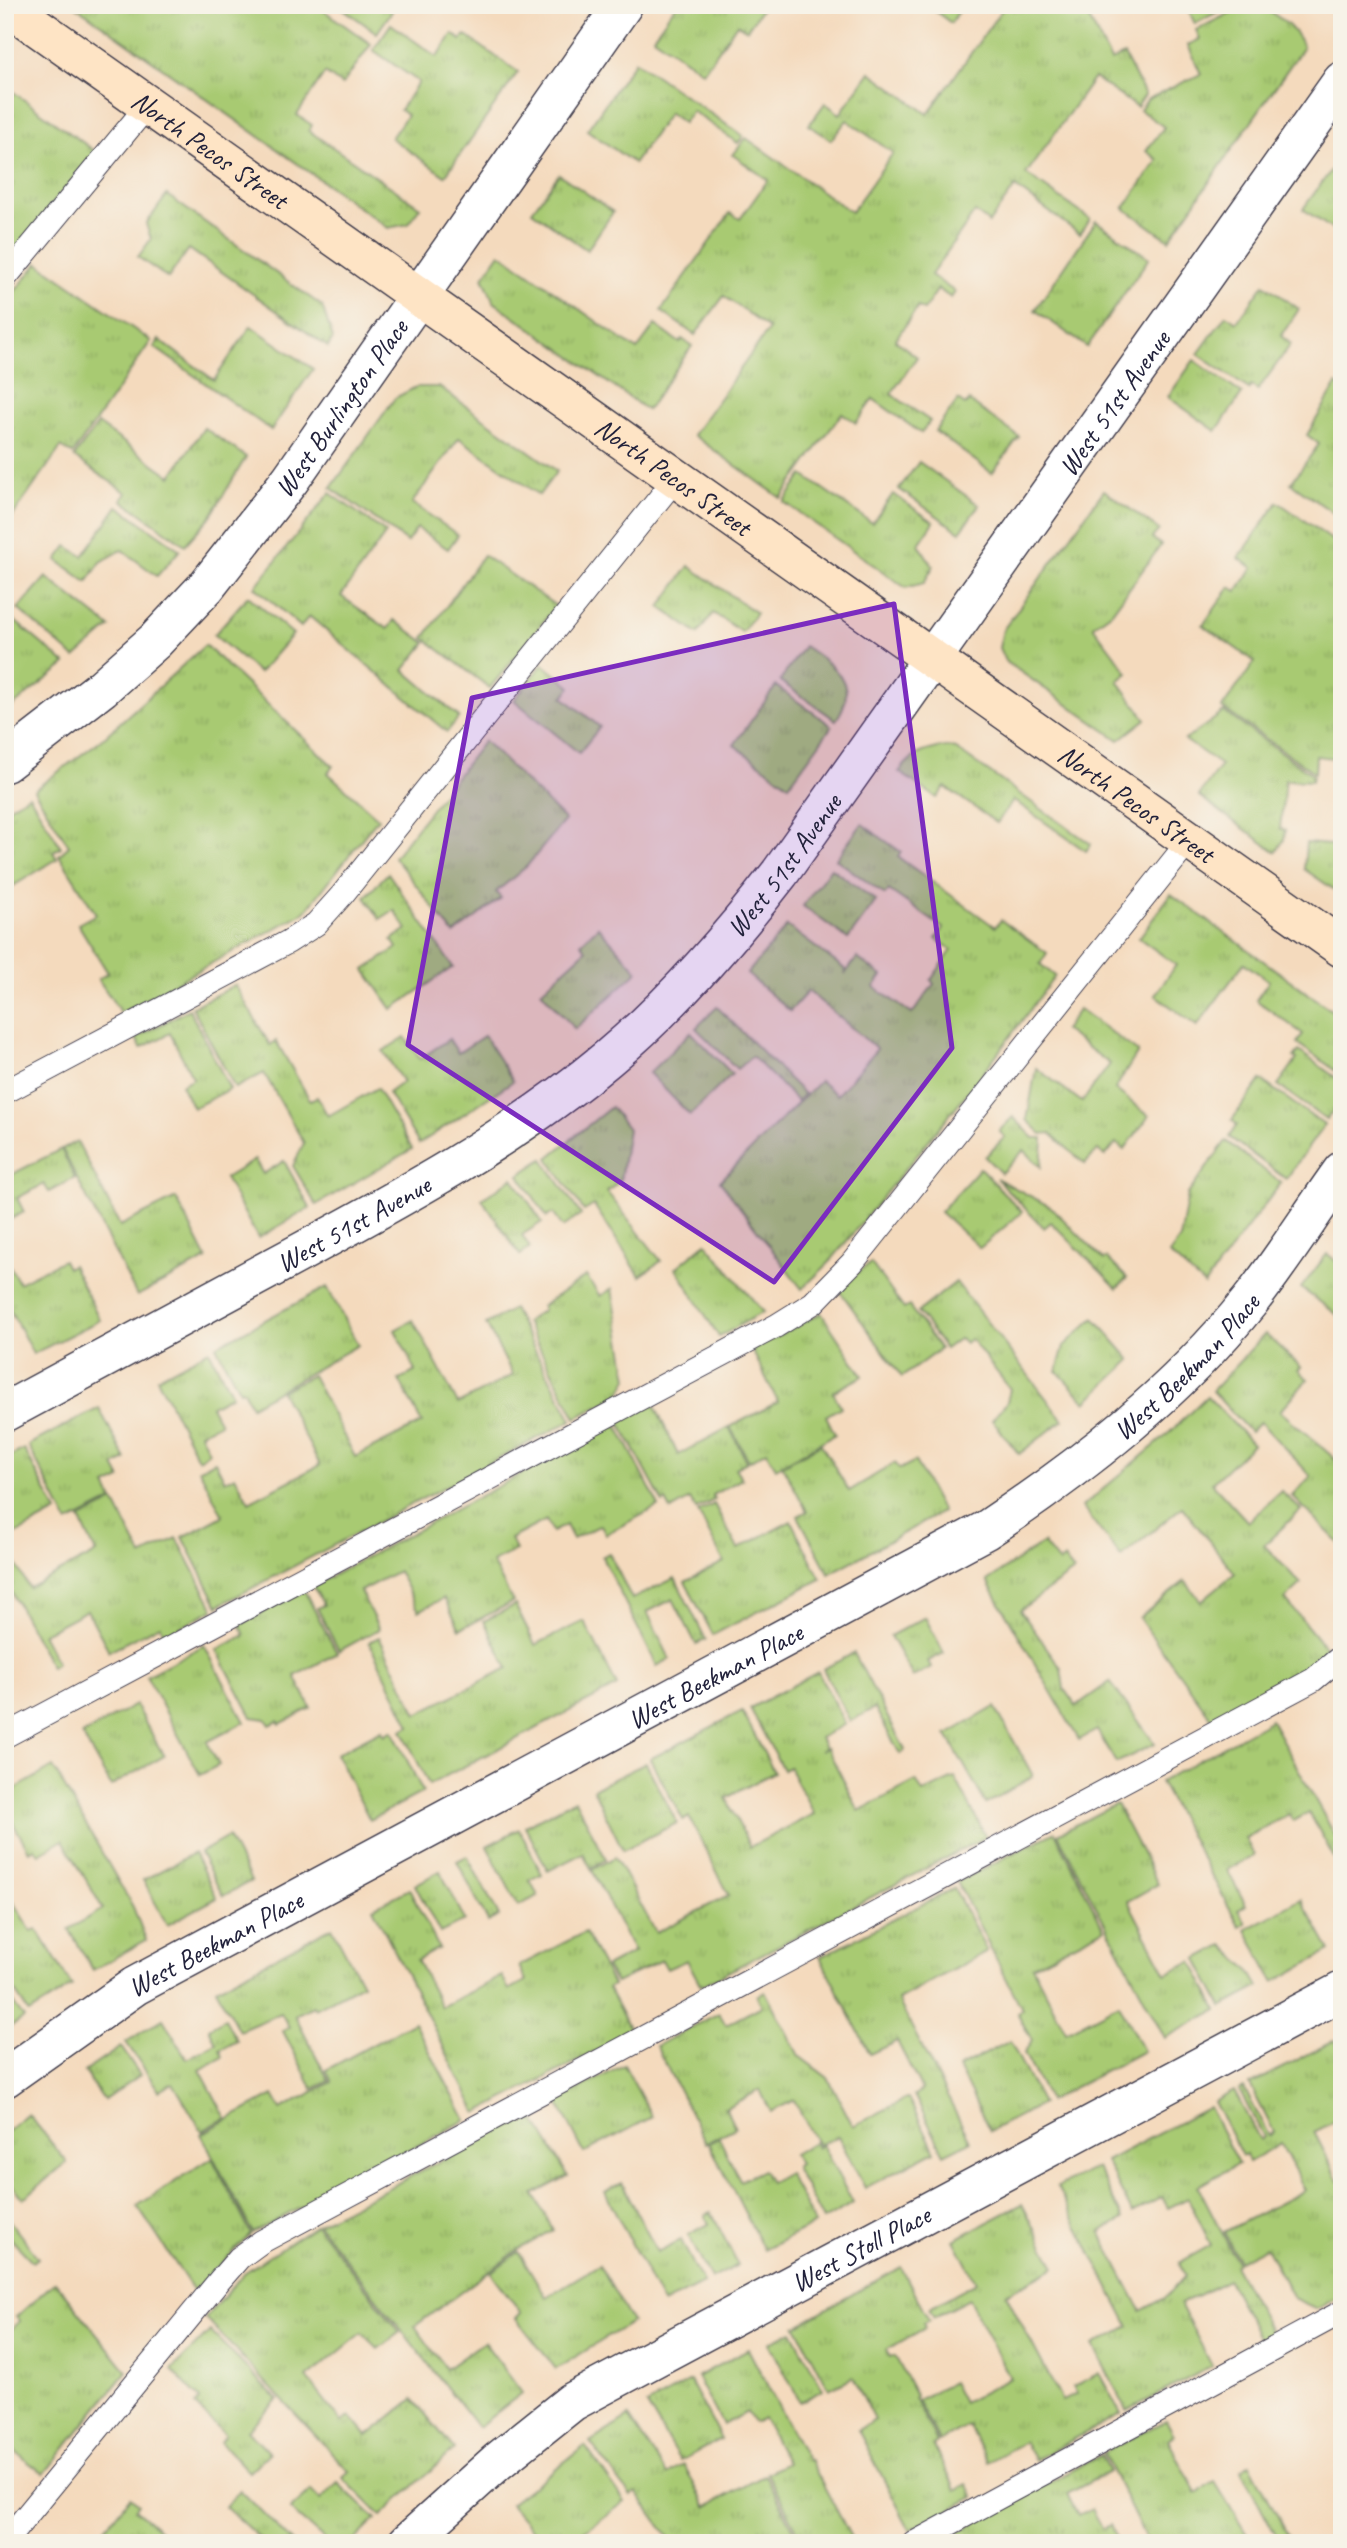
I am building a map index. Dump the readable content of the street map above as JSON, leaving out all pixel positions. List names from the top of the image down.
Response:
{
  "streets": {
    "main road": ["North Pecos Street"],
    "street": [
      "West 51st Avenue",
      "West Burlington Place",
      "West Beekman Place",
      "West Stoll Place"
    ]
  },
  "crossings": [
    ["North Pecos Street", "West 51st Avenue"],
    ["North Pecos Street", "West Burlington Place"]
  ]
}
